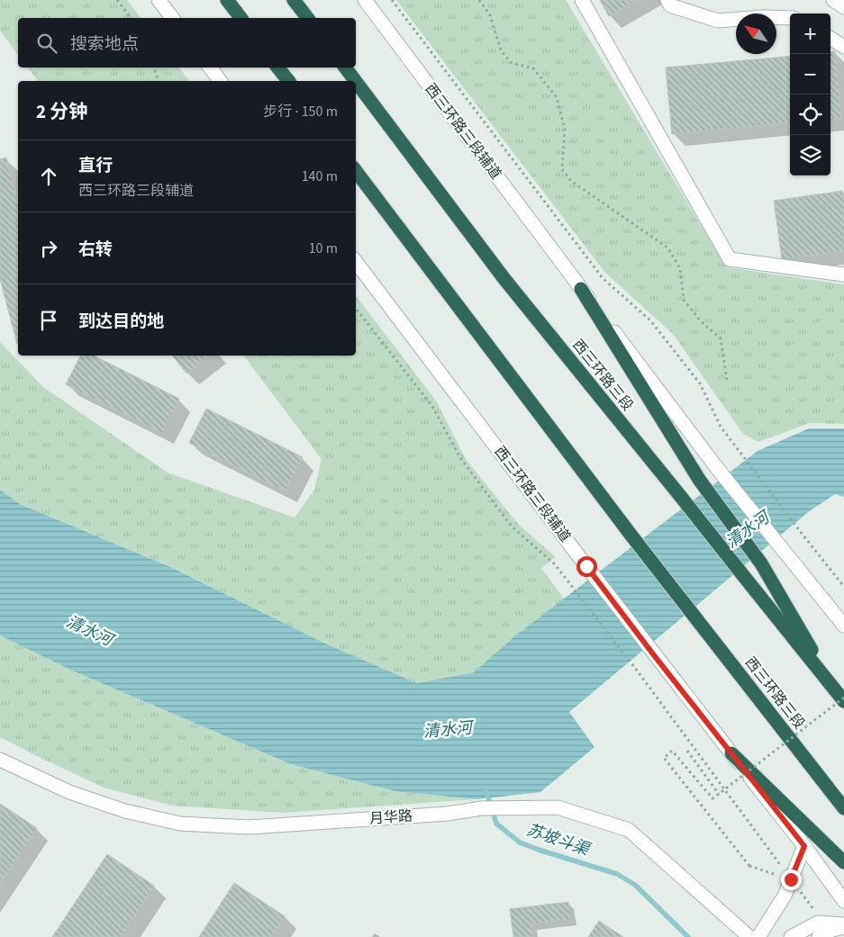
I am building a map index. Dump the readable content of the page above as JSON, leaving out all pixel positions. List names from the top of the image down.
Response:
{
  "streets": {
    "highway": ["西三环路三段"],
    "main road": ["西三环路三段辅道", "月华路"]
  },
  "water": ["清水河", "苏坡斗渠"],
  "north": "top left",
  "page": {
    "map_buttons": ["+", "−"],
    "search": "搜索地点",
    "heading": ["2 分钟", "步行 · 150 m"],
    "list": [
      ["直行", "西三环路三段辅道", "140 m"],
      ["右转", "10 m"],
      "到达目的地"
    ]
  }
}
